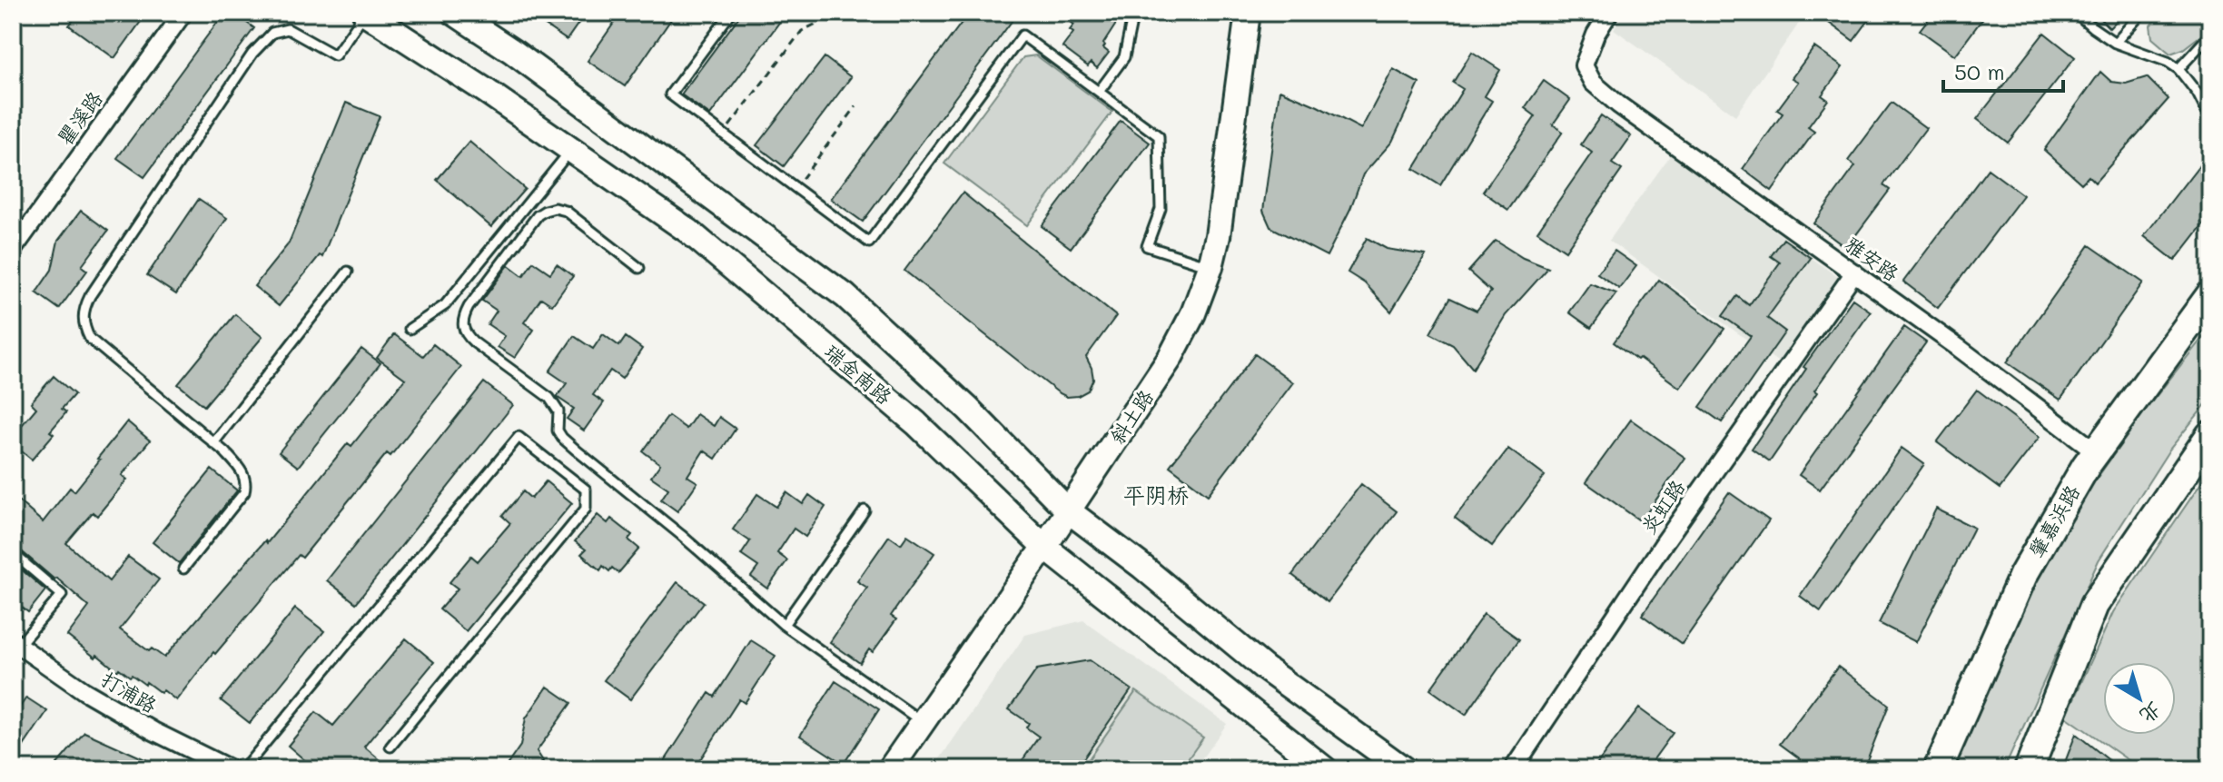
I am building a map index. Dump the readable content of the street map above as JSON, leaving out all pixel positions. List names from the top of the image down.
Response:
{
  "streets": {
    "main road": ["瑞金南路", "斜土路", "肇嘉浜路"],
    "street": [
      "瞿溪路",
      "雅安路",
      "炎虹路",
      "打浦路"
    ]
  },
  "crossings": [
    ["雅安路", "炎虹路"],
    ["雅安路", "肇嘉浜路"],
    ["瑞金南路", "斜土路"]
  ],
  "districts": ["平阴桥"],
  "scale_bar": "50 m",
  "north": "bottom right"
}
